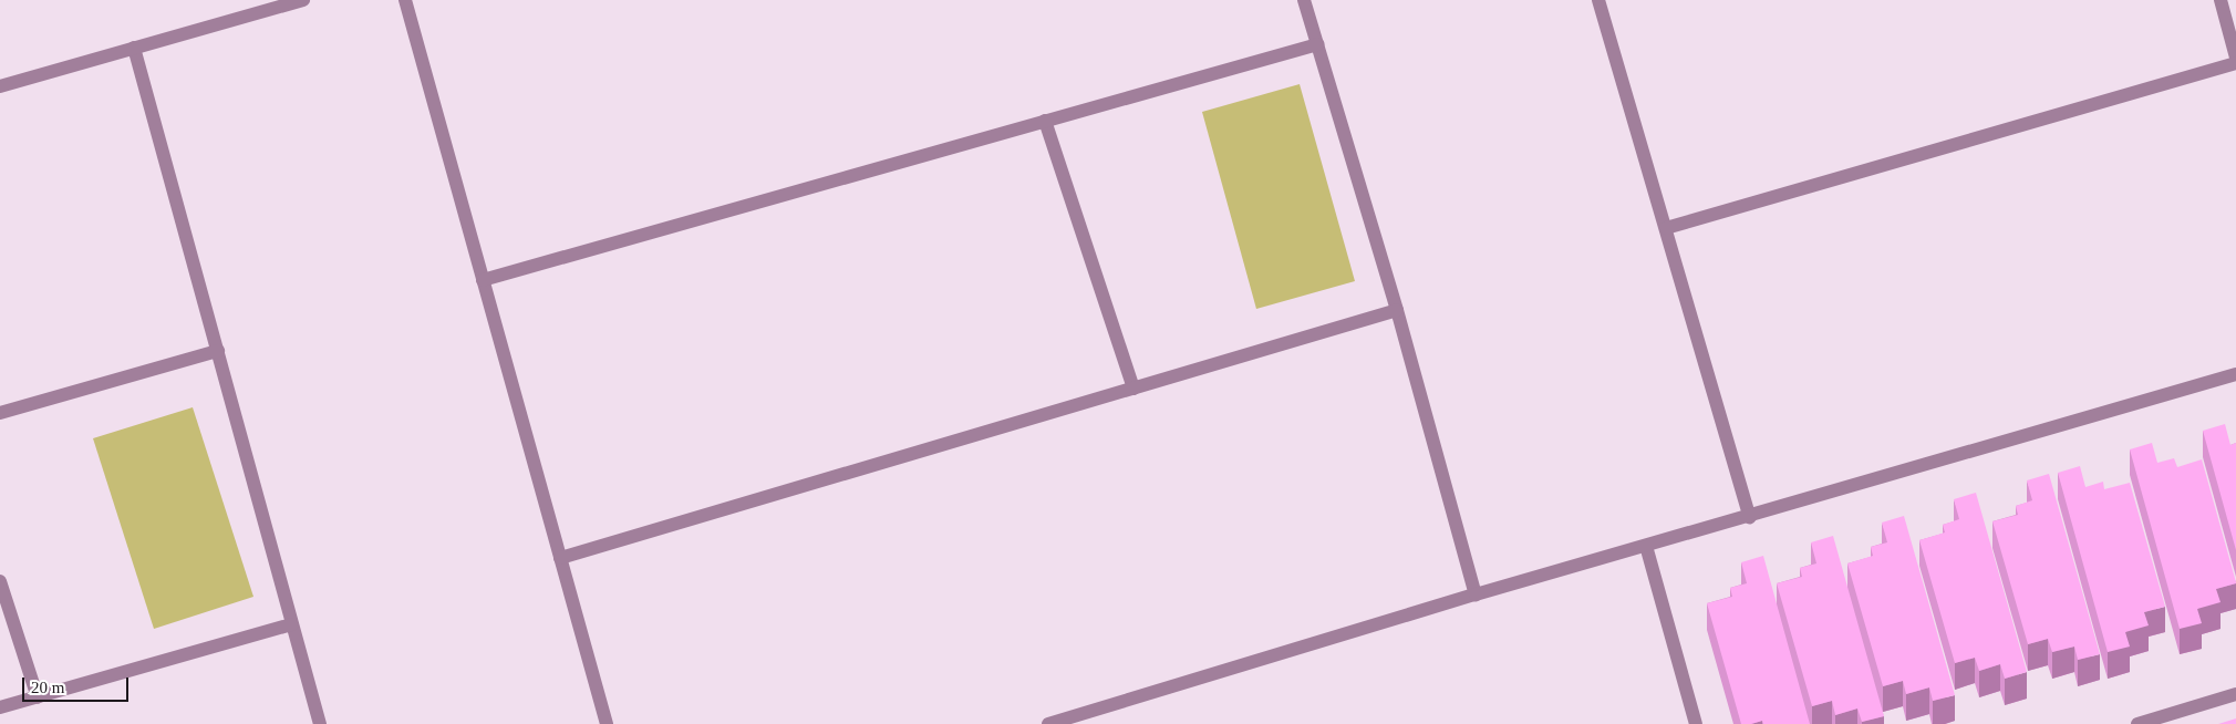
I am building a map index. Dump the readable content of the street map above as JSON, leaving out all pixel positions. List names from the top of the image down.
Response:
{
  "scale_bar": "20 m"
}
